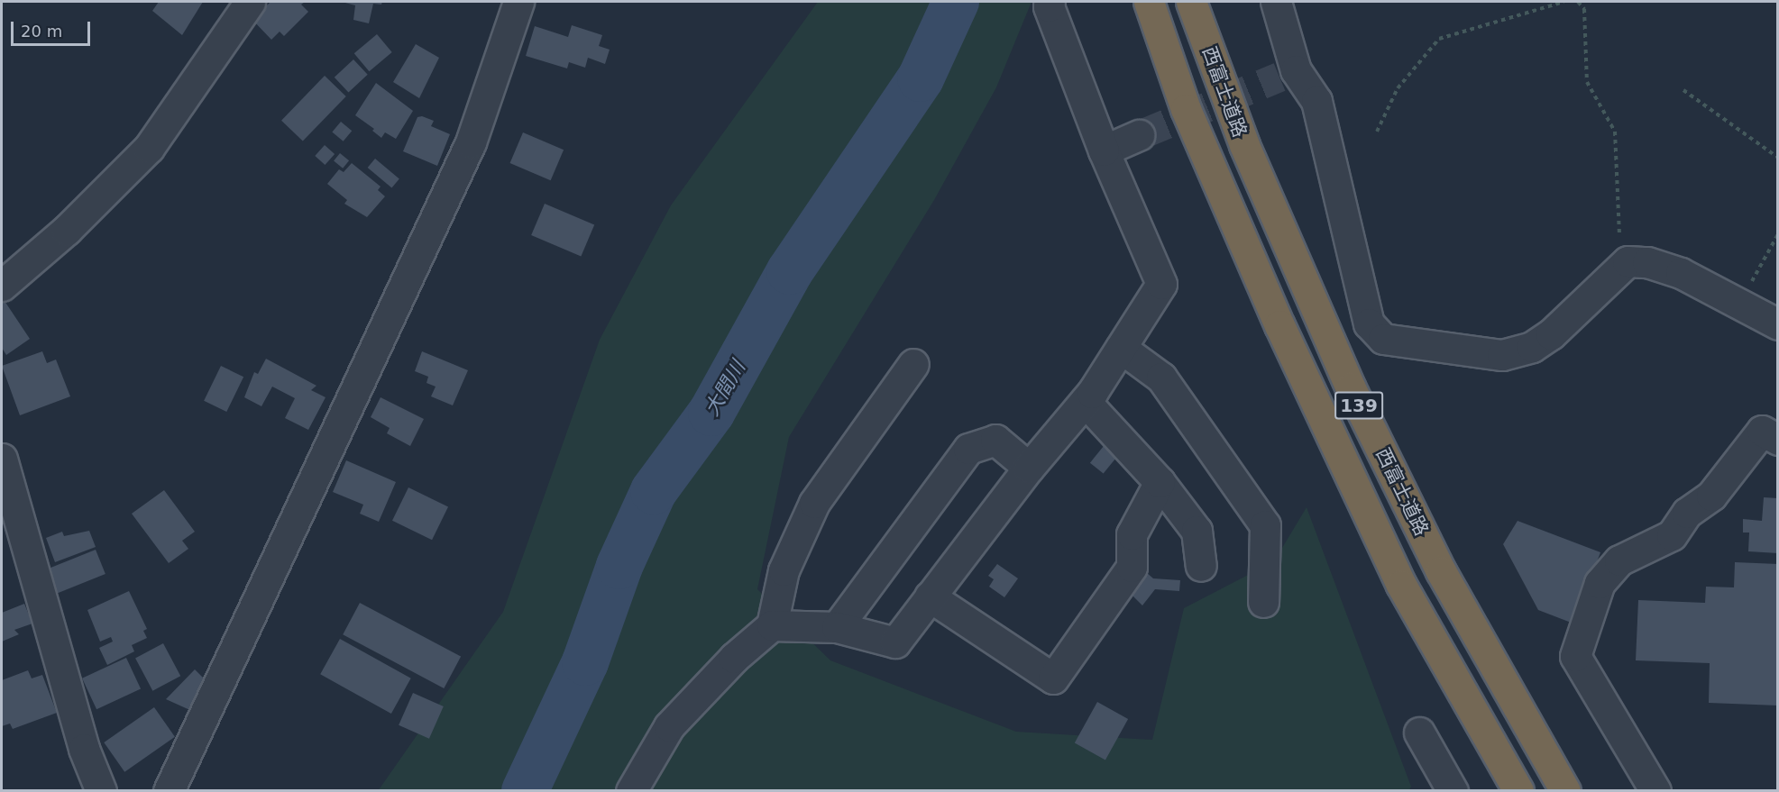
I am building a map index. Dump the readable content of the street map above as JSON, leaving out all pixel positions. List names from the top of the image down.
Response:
{
  "streets": {
    "highway": ["西富士道路", "139"]
  },
  "water": ["大間川"],
  "scale_bar": "20 m"
}
